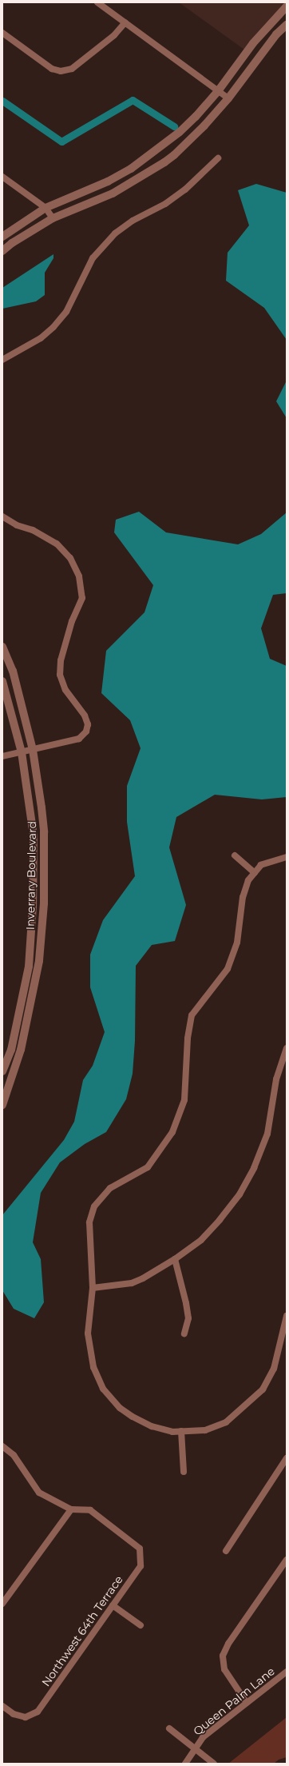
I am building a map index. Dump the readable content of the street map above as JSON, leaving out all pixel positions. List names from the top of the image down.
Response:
{
  "streets": {
    "street": ["Inverrary Boulevard", "Northwest 64th Terrace", "Queen Palm Lane"]
  }
}
